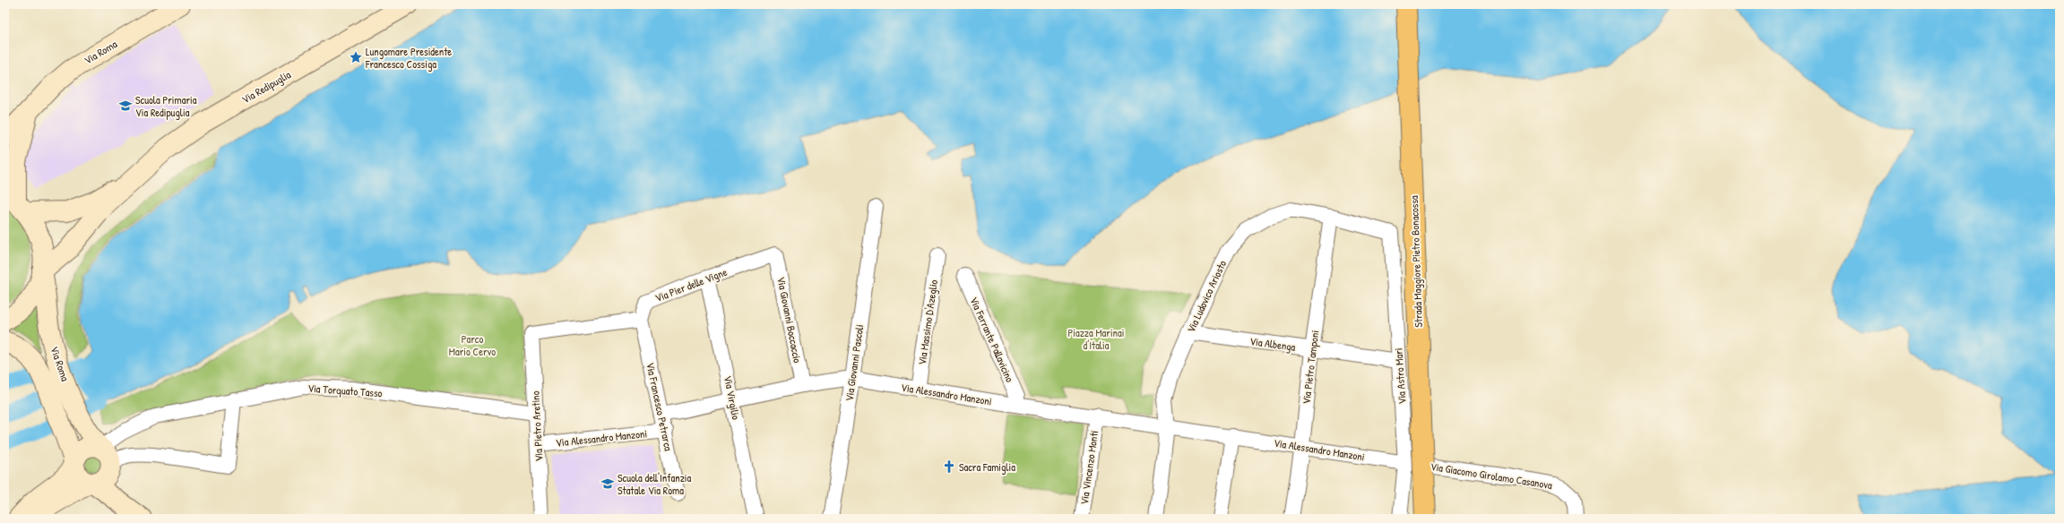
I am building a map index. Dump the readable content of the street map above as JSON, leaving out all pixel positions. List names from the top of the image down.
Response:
{
  "streets": {
    "main road": ["Via Roma", "Via Redipuglia", "Strada Maggiore Pietro Bonacossa"],
    "street": [
      "Via Pier delle Vigne",
      "Via Ludovico Ariosto",
      "Via Giovanni Boccaccio",
      "Via Massimo D'Azeglio",
      "Via Ferrante Pallavicino",
      "Via Albenga",
      "Via Giovanni Pascoli",
      "Via Pietro Tamponi",
      "Via Astro Mari",
      "Via Torquato Tasso",
      "Via Alessandro Manzoni",
      "Via Virgilio",
      "Via Francesco Petrarca",
      "Via Pietro Aretino",
      "Via Vincenzo Monti",
      "Via Giacomo Girolamo Casanova"
    ]
  },
  "crossings": [
    ["Via Roma", "Via Redipuglia"],
    ["Via Roma", "Via Torquato Tasso"],
    ["Via Pier delle Vigne", "Via Giovanni Boccaccio"],
    ["Via Pier delle Vigne", "Via Virgilio"],
    ["Via Pier delle Vigne", "Via Francesco Petrarca"],
    ["Via Pier delle Vigne", "Via Pietro Aretino"],
    ["Via Ludovico Ariosto", "Via Albenga"],
    ["Via Ludovico Ariosto", "Via Pietro Tamponi"],
    ["Via Ludovico Ariosto", "Via Astro Mari"],
    ["Via Ludovico Ariosto", "Via Alessandro Manzoni"],
    ["Via Giovanni Boccaccio", "Via Alessandro Manzoni"],
    ["Via Massimo D'Azeglio", "Via Alessandro Manzoni"],
    ["Via Ferrante Pallavicino", "Via Alessandro Manzoni"],
    ["Via Albenga", "Via Pietro Tamponi"],
    ["Via Albenga", "Via Astro Mari"],
    ["Via Giovanni Pascoli", "Via Alessandro Manzoni"],
    ["Via Pietro Tamponi", "Via Alessandro Manzoni"],
    ["Via Astro Mari", "Via Alessandro Manzoni"],
    ["Via Astro Mari", "Via Giacomo Girolamo Casanova"],
    ["Via Torquato Tasso", "Via Pietro Aretino"],
    ["Via Alessandro Manzoni", "Via Virgilio"],
    ["Via Alessandro Manzoni", "Via Francesco Petrarca"],
    ["Via Alessandro Manzoni", "Via Pietro Aretino"],
    ["Via Alessandro Manzoni", "Via Vincenzo Monti"],
    ["Via Alessandro Manzoni", "Via Giacomo Girolamo Casanova"],
    ["Via Francesco Petrarca", "Via Pietro Aretino"]
  ],
  "parks": ["Piazza Marinai d'Italia", "Parco Mario Cervo"],
  "places": {
    "place": ["Lungomare Presidente Francesco Cossiga"],
    "school or university": ["Scuola Primaria Via Redipuglia", "Scuola dell'Infanzia Statale Via Roma"],
    "church": ["Sacra Famiglia"]
  }
}
